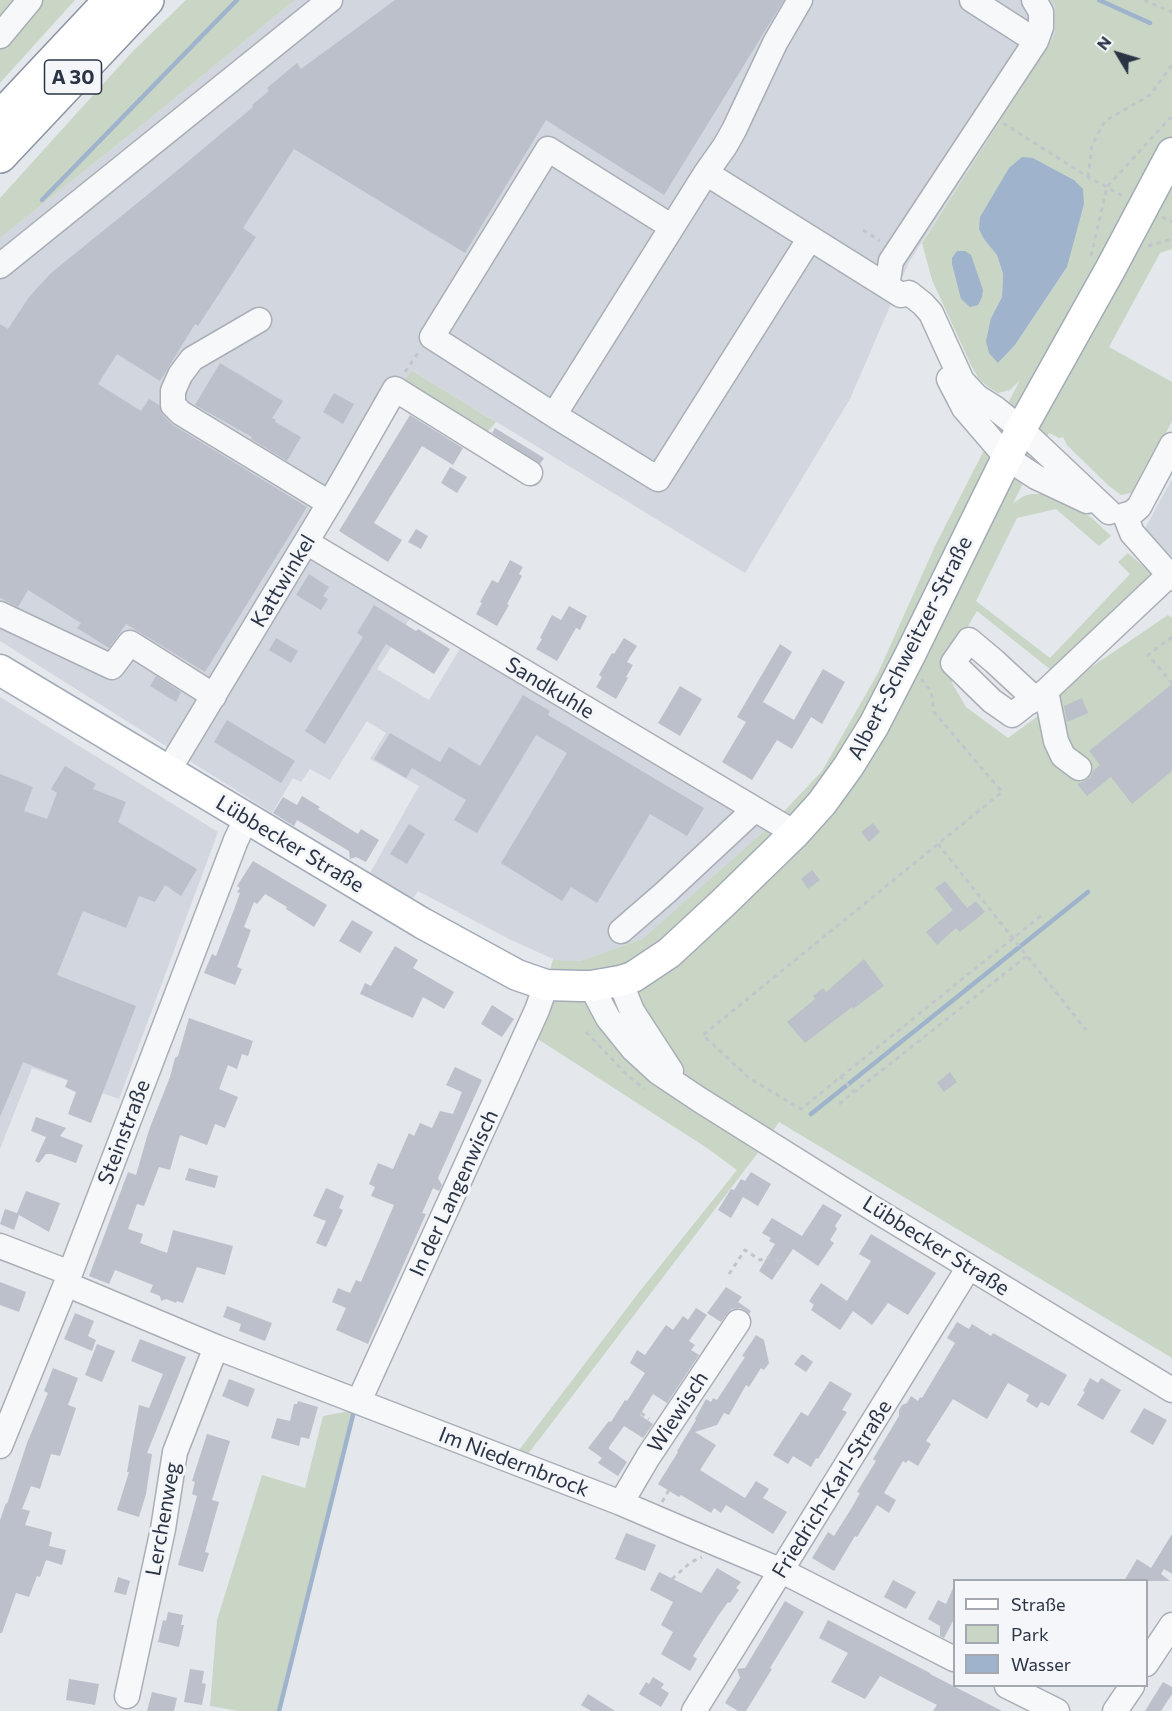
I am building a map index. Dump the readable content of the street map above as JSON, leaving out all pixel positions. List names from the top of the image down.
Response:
{
  "streets": {
    "highway": ["A 30"],
    "main road": ["Albert-Schweitzer-Straße", "Lübbecker Straße"],
    "street": [
      "Kattwinkel",
      "Sandkuhle",
      "Steinstraße",
      "In der Langenwisch",
      "Wiewisch",
      "Im Niedernbrock",
      "Friedrich-Karl-Straße",
      "Lerchenweg"
    ]
  },
  "crossings": [
    ["Kattwinkel", "Sandkuhle"],
    ["Kattwinkel", "Lübbecker Straße"],
    ["Albert-Schweitzer-Straße", "Sandkuhle"],
    ["Albert-Schweitzer-Straße", "Lübbecker Straße"],
    ["Lübbecker Straße", "Steinstraße"],
    ["Lübbecker Straße", "In der Langenwisch"],
    ["Lübbecker Straße", "Friedrich-Karl-Straße"],
    ["Steinstraße", "Im Niedernbrock"],
    ["In der Langenwisch", "Im Niedernbrock"],
    ["Wiewisch", "Im Niedernbrock"],
    ["Im Niedernbrock", "Friedrich-Karl-Straße"],
    ["Im Niedernbrock", "Lerchenweg"]
  ],
  "legend": ["Straße", "Park", "Wasser"],
  "north": "top left"
}
